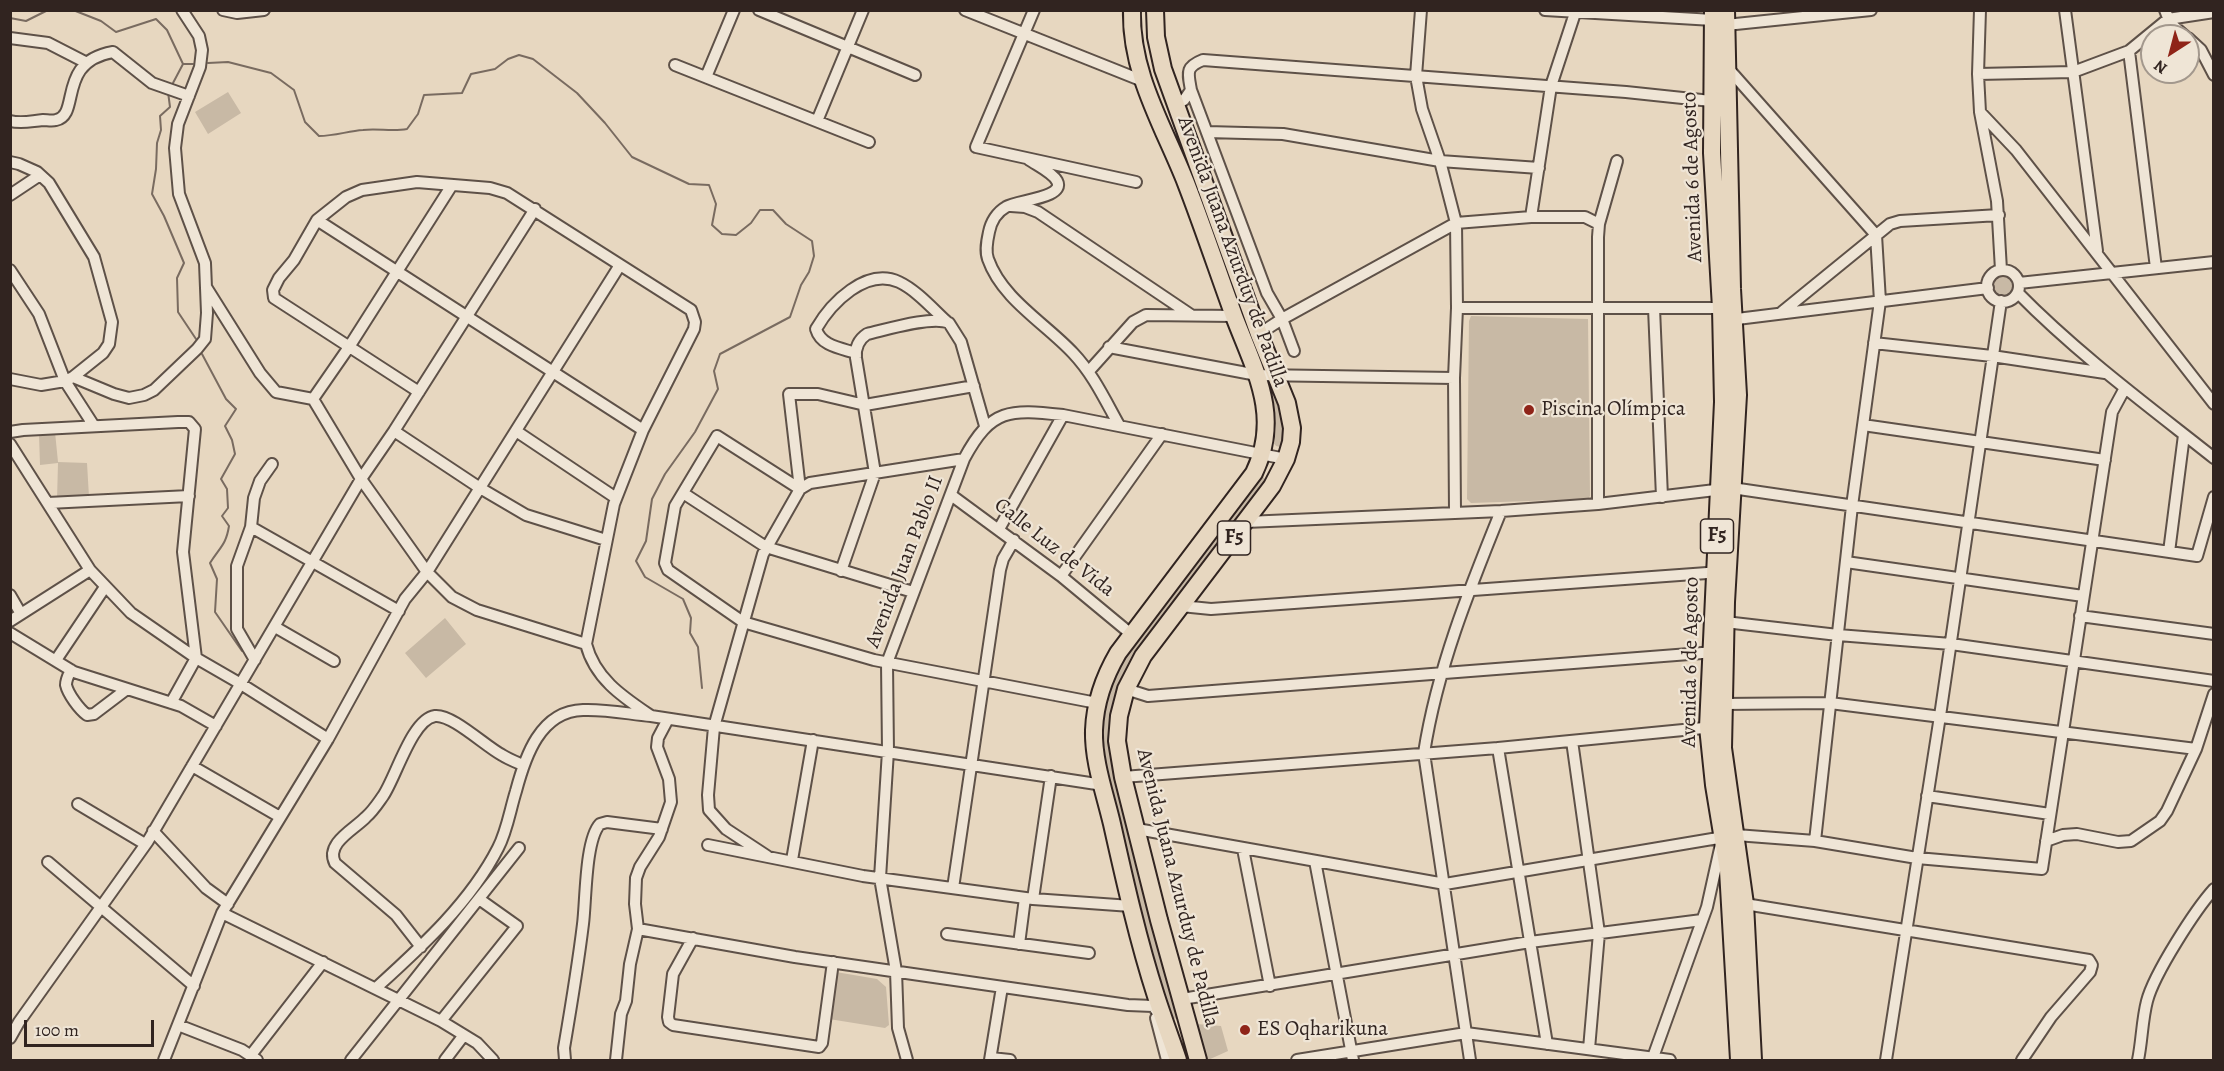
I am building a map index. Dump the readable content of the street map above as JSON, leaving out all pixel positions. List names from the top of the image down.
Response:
{
  "streets": {
    "highway": ["Avenida 6 de Agosto", "Avenida Juana Azurduy de Padilla", "F5"],
    "street": ["Calle Luz de Vida", "Avenida Juan Pablo II"]
  },
  "crossings": [
    ["Avenida Juana Azurduy de Padilla", "Calle Luz de Vida"],
    ["Calle Luz de Vida", "Avenida Juan Pablo II"]
  ],
  "places": ["Piscina Olímpica", "ES Oqharikuna"],
  "scale_bar": "100 m",
  "north": "bottom left"
}
